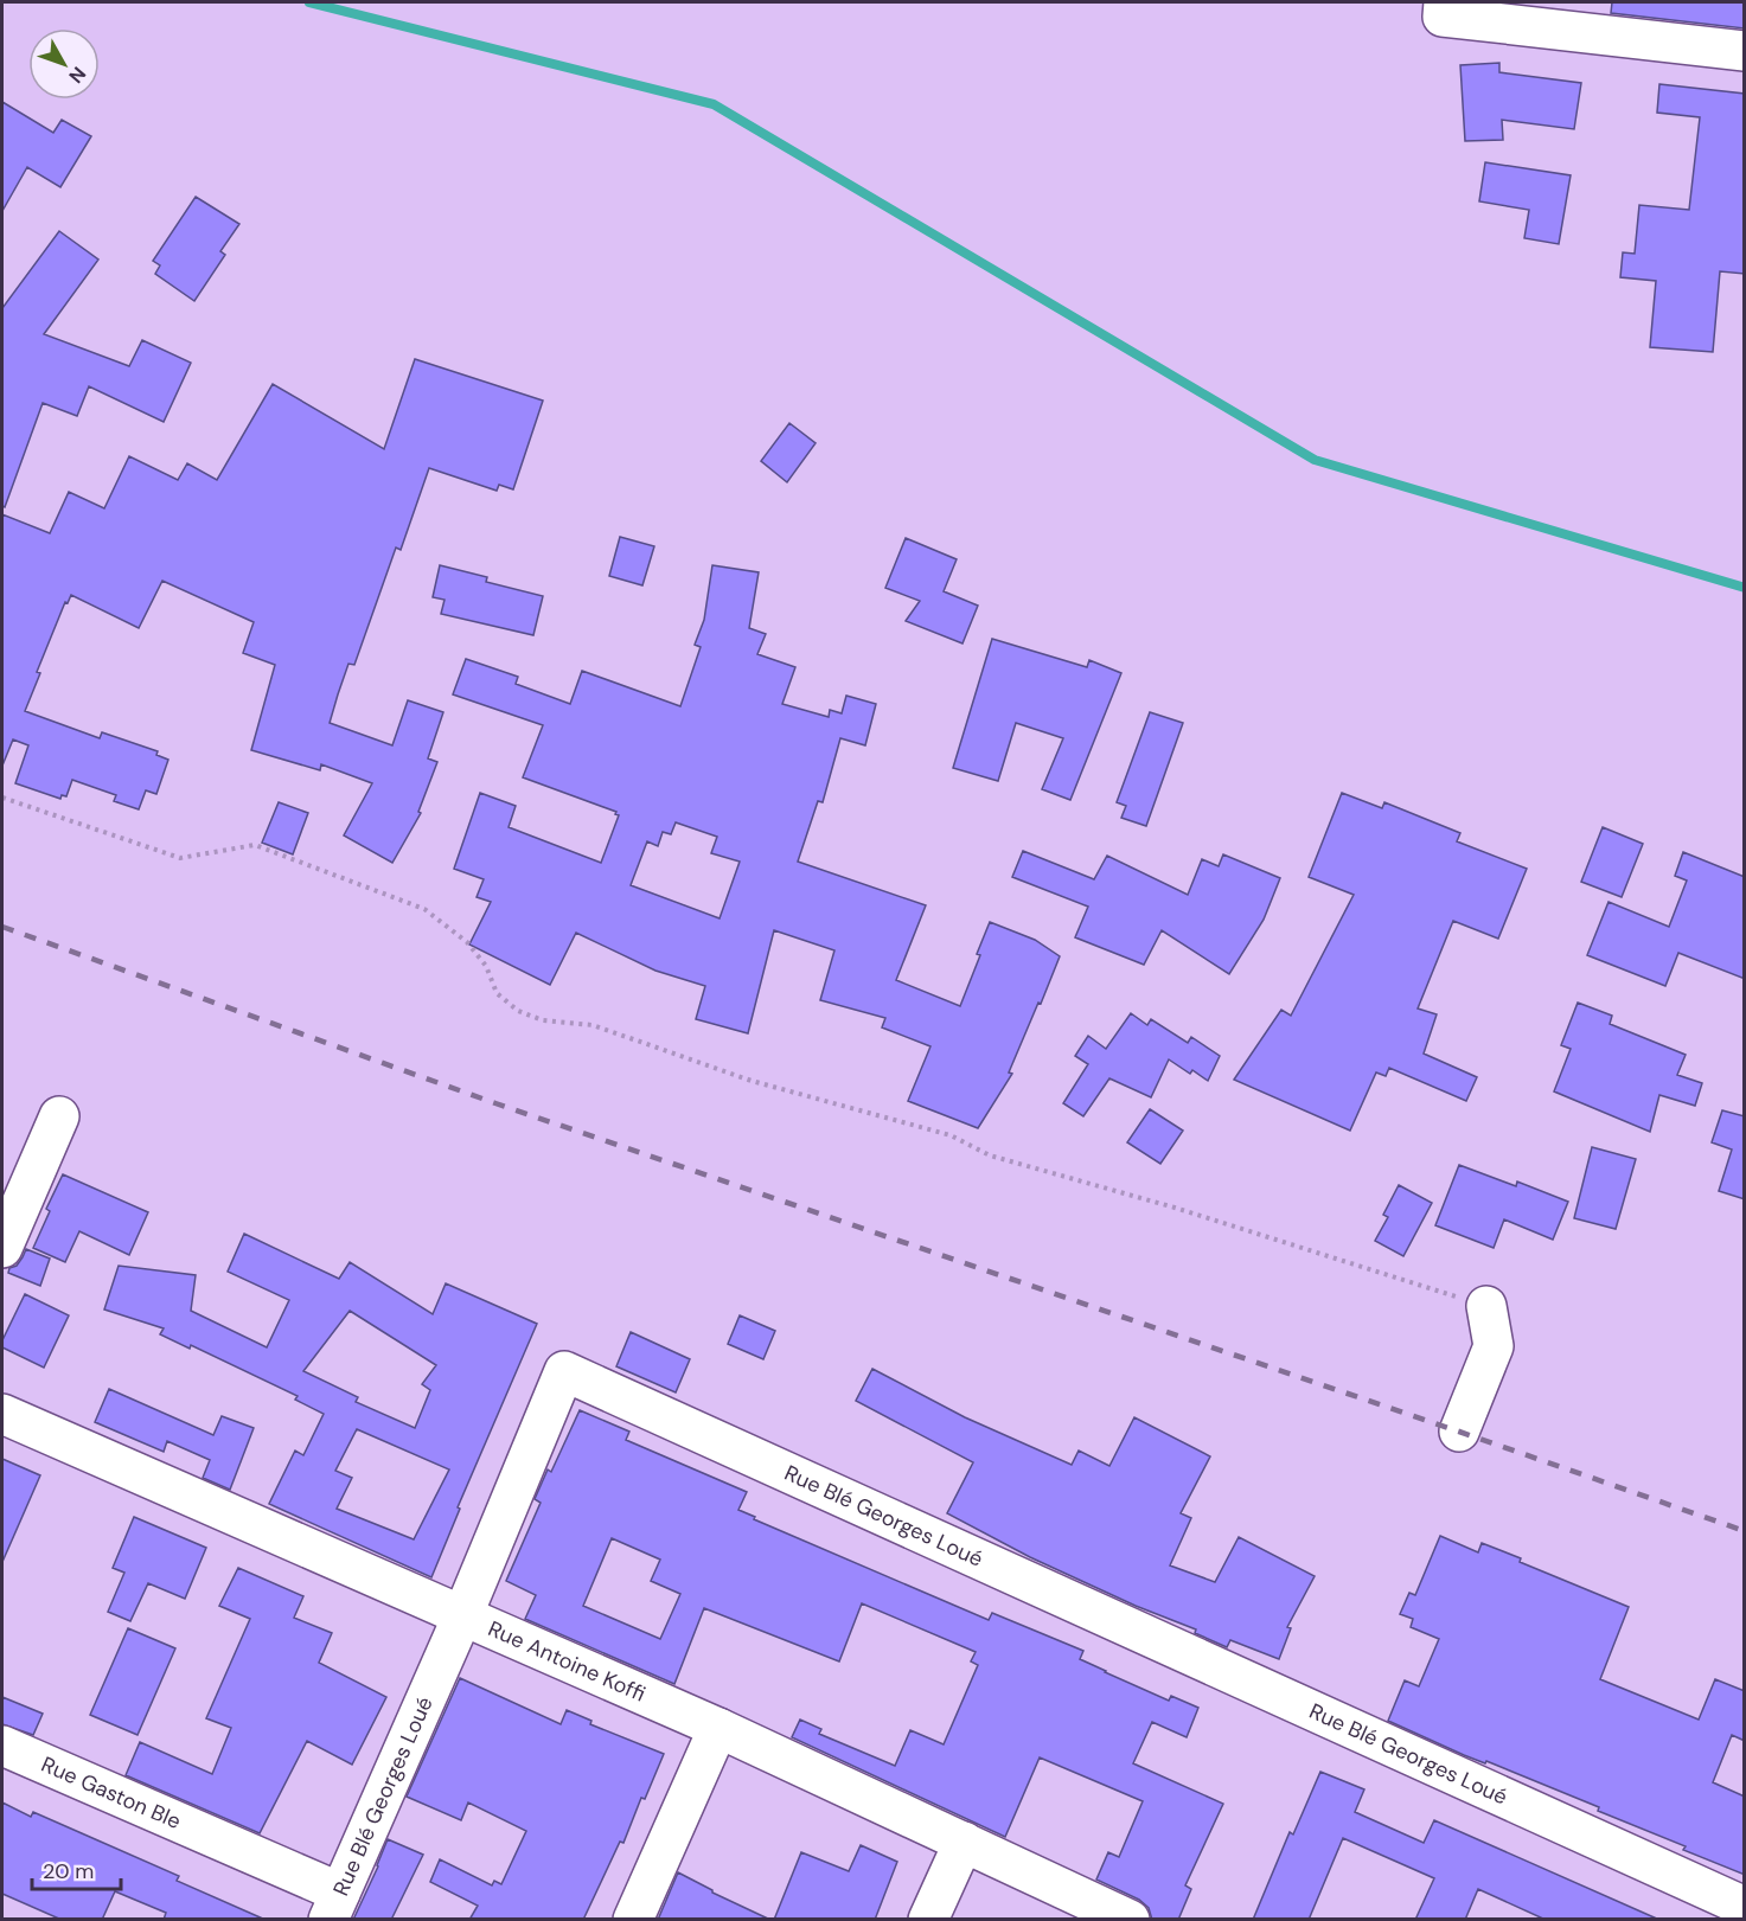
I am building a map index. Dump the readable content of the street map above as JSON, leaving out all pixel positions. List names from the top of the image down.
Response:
{
  "streets": {
    "street": ["Rue Blé Georges Loué", "Rue Antoine Koffi", "Rue Gaston Ble"]
  },
  "crossings": [
    ["Rue Blé Georges Loué", "Rue Antoine Koffi"],
    ["Rue Blé Georges Loué", "Rue Gaston Ble"]
  ],
  "scale_bar": "20 m",
  "north": "bottom right"
}
